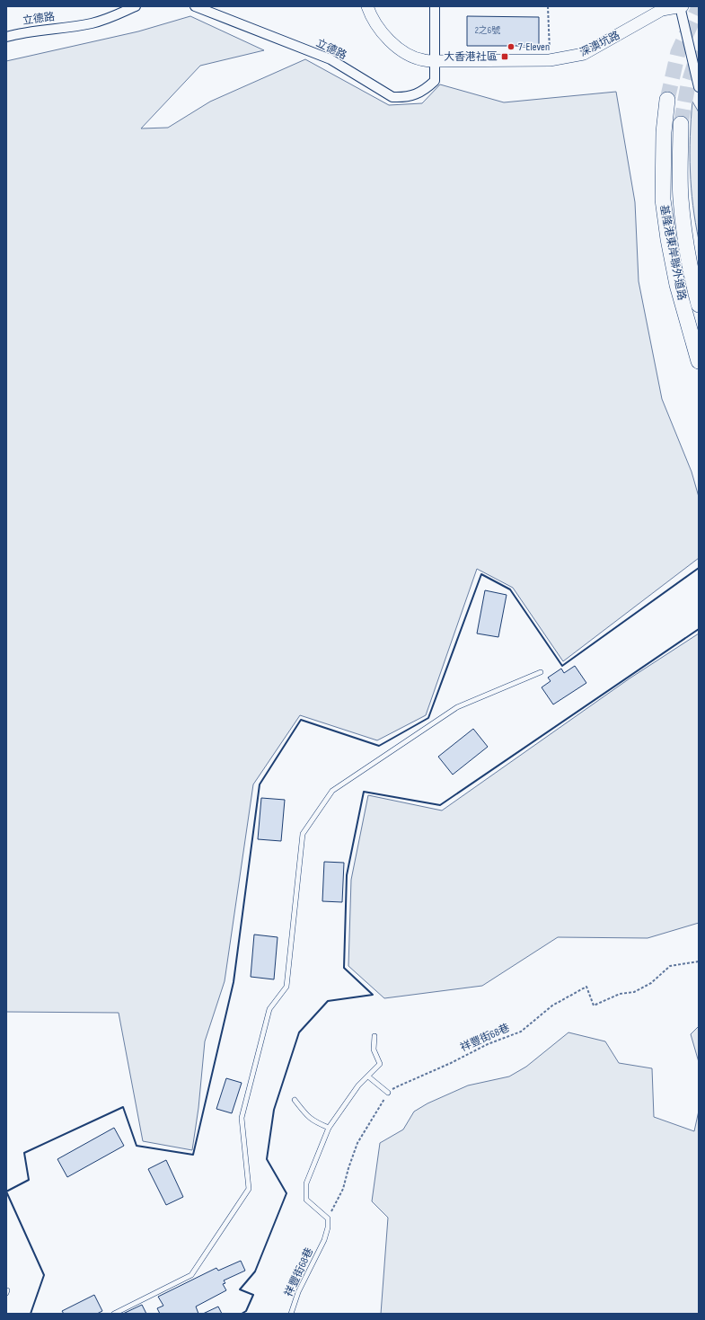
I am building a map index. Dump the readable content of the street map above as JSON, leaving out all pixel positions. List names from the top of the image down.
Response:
{
  "streets": {
    "highway": ["基隆港東岸聯外道路"],
    "street": ["立德路", "深澳坑路"],
    "lane": ["祥豐街68巷"]
  },
  "crossings": [
    ["立德路", "深澳坑路"]
  ],
  "places": {
    "other": ["7-Eleven"],
    "transit": ["大香港社區"]
  },
  "house_numbers": ["2之6號"]
}
